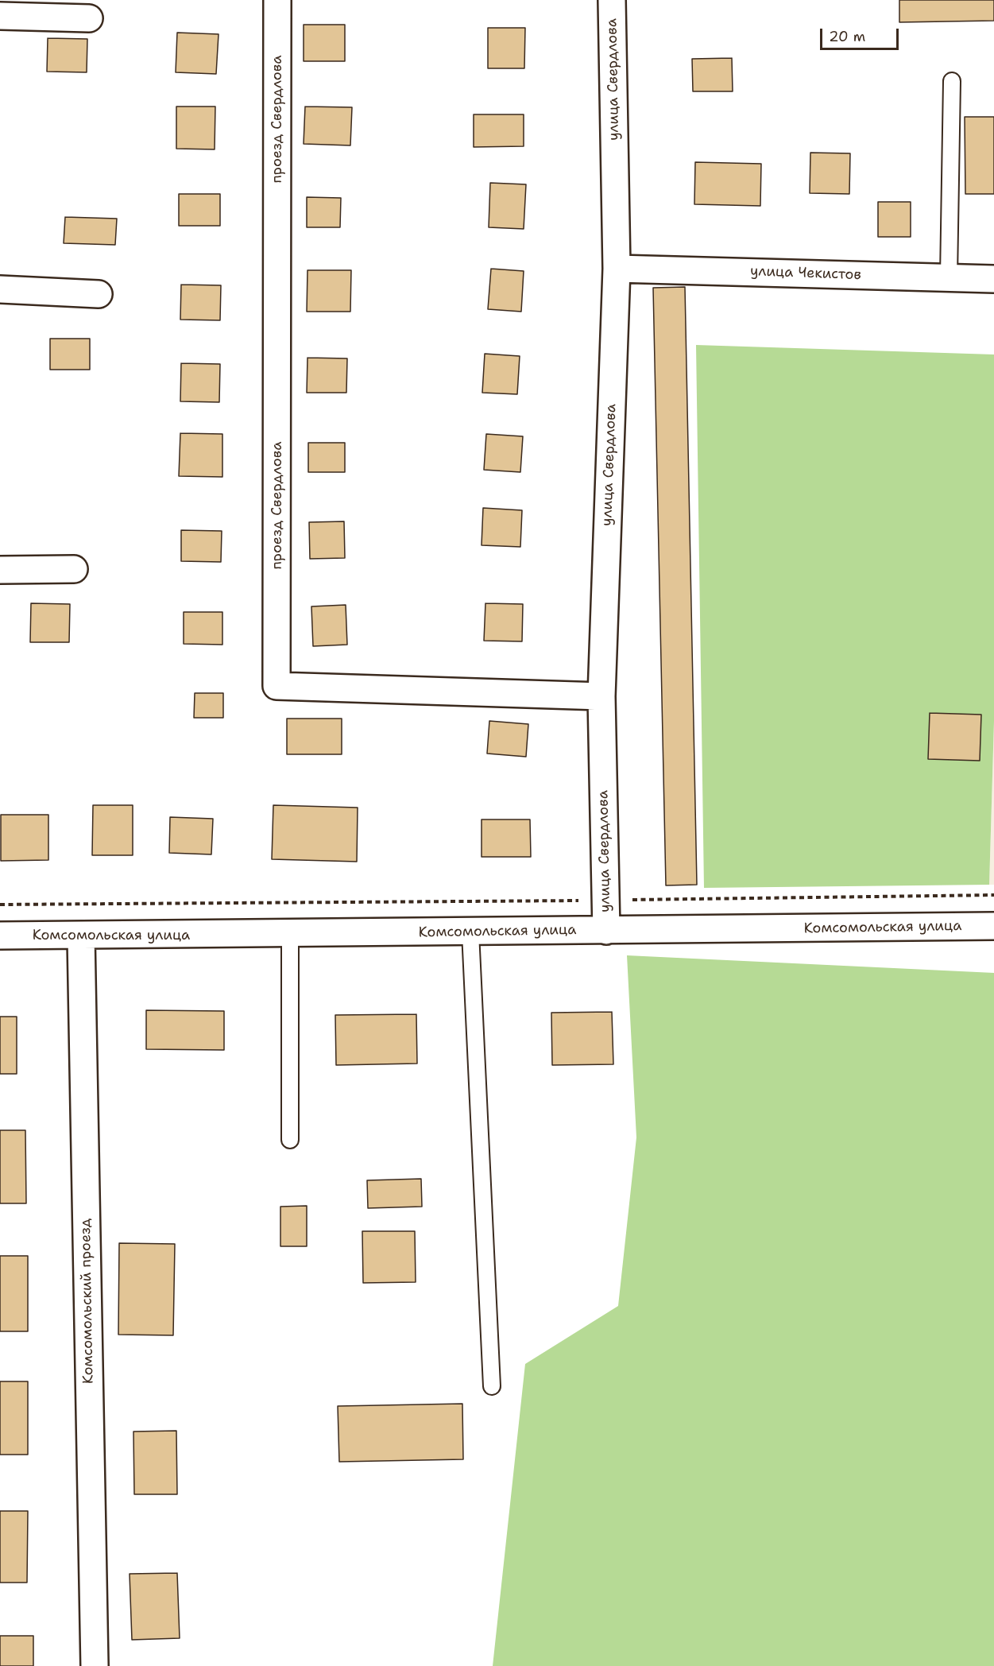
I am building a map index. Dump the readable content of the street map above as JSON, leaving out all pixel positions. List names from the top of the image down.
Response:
{
  "streets": {
    "street": [
      "улица Свердлова",
      "проезд Свердлова",
      "улица Чекистов",
      "Комсомольская улица",
      "Комсомольский проезд"
    ]
  },
  "crossings": [
    ["улица Свердлова", "проезд Свердлова"],
    ["улица Свердлова", "улица Чекистов"],
    ["улица Свердлова", "Комсомольская улица"],
    ["Комсомольская улица", "Комсомольский проезд"]
  ],
  "scale_bar": "20 m"
}
